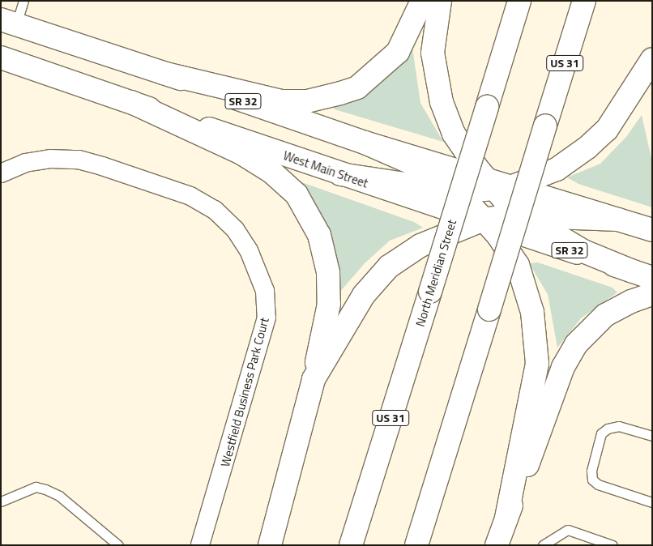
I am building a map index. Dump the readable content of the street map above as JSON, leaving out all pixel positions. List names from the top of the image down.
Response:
{
  "streets": {
    "main road": [
      "US 31",
      "SR 32",
      "West Main Street",
      "North Meridian Street"
    ],
    "street": ["Westfield Business Park Court"]
  }
}
